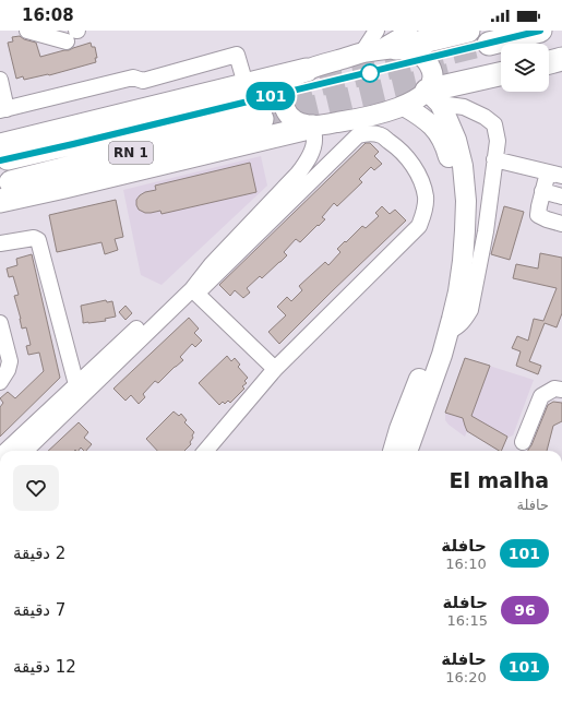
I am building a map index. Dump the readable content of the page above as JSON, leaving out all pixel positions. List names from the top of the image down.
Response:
{
  "streets": {
    "highway": ["RN 1"]
  },
  "lines": ["bus line 101"],
  "page": {
    "status": "16:08",
    "on_map": "101",
    "heading": ["El malha", "حافلة"],
    "list": [
      {
        "mark": "101",
        "name": "حافلة",
        "note": "16:10",
        "value": "2 دقيقة"
      },
      {
        "mark": "96",
        "name": "حافلة",
        "note": "16:15",
        "value": "7 دقيقة"
      },
      {
        "mark": "101",
        "name": "حافلة",
        "note": "16:20",
        "value": "12 دقيقة"
      }
    ]
  }
}
